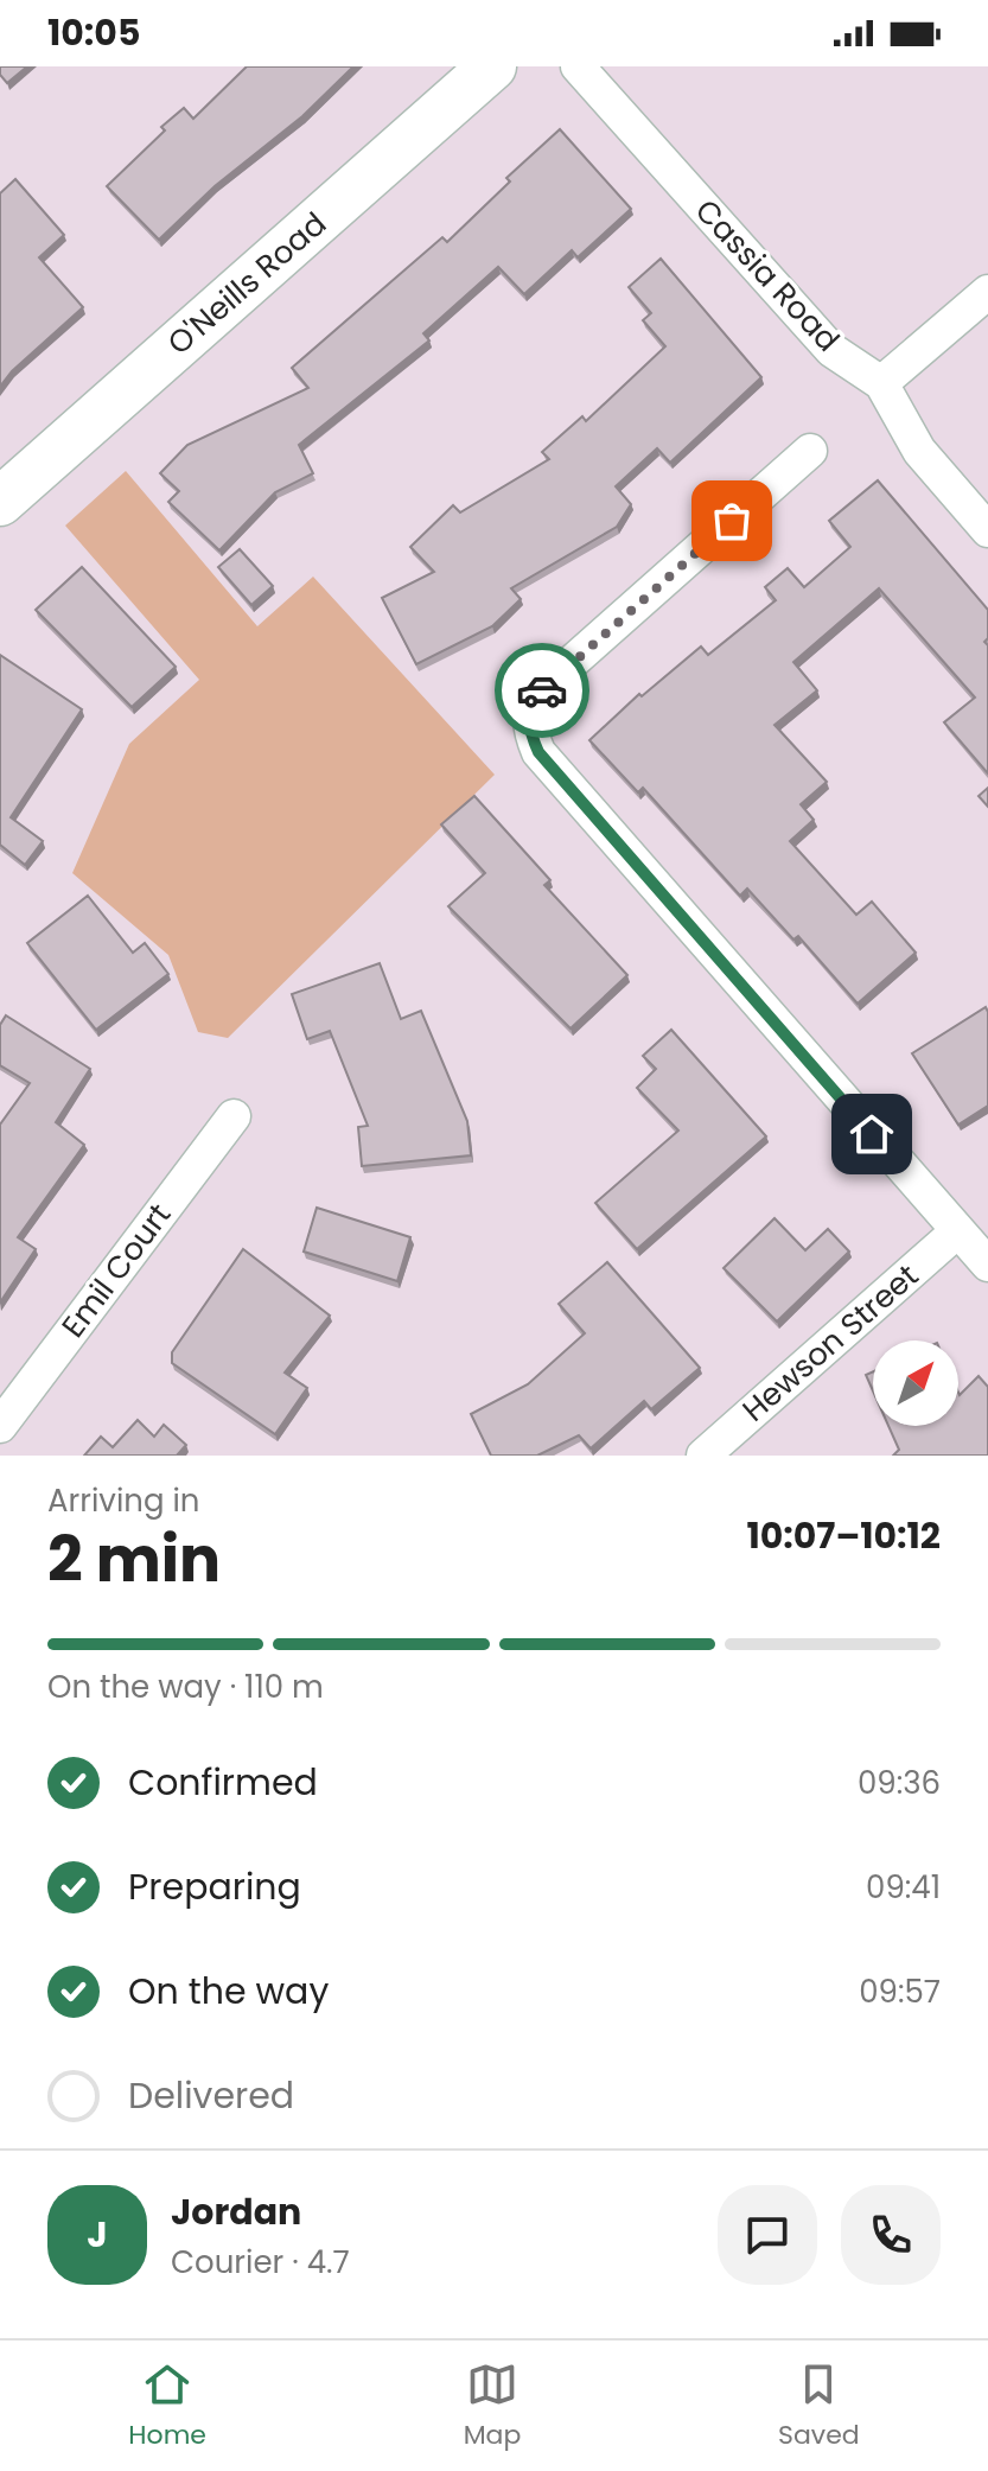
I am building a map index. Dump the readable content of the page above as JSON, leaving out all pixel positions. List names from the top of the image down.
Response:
{
  "streets": {
    "street": [
      "Cassia Road",
      "O'Neills Road",
      "Emil Court",
      "Hewson Street"
    ]
  },
  "north": "top right",
  "page": {
    "status": "10:05",
    "heading": ["2 min", "Arriving in", "10:07–10:12"],
    "panel": ["Jordan", "Courier · 4.7"],
    "bar": "On the way · 110 m",
    "list": [
      ["Confirmed", "09:36"],
      ["Preparing", "09:41"],
      ["On the way", "09:57"],
      "Delivered"
    ],
    "round": "J",
    "tabs": ["Home", "Map", "Saved"]
  }
}
